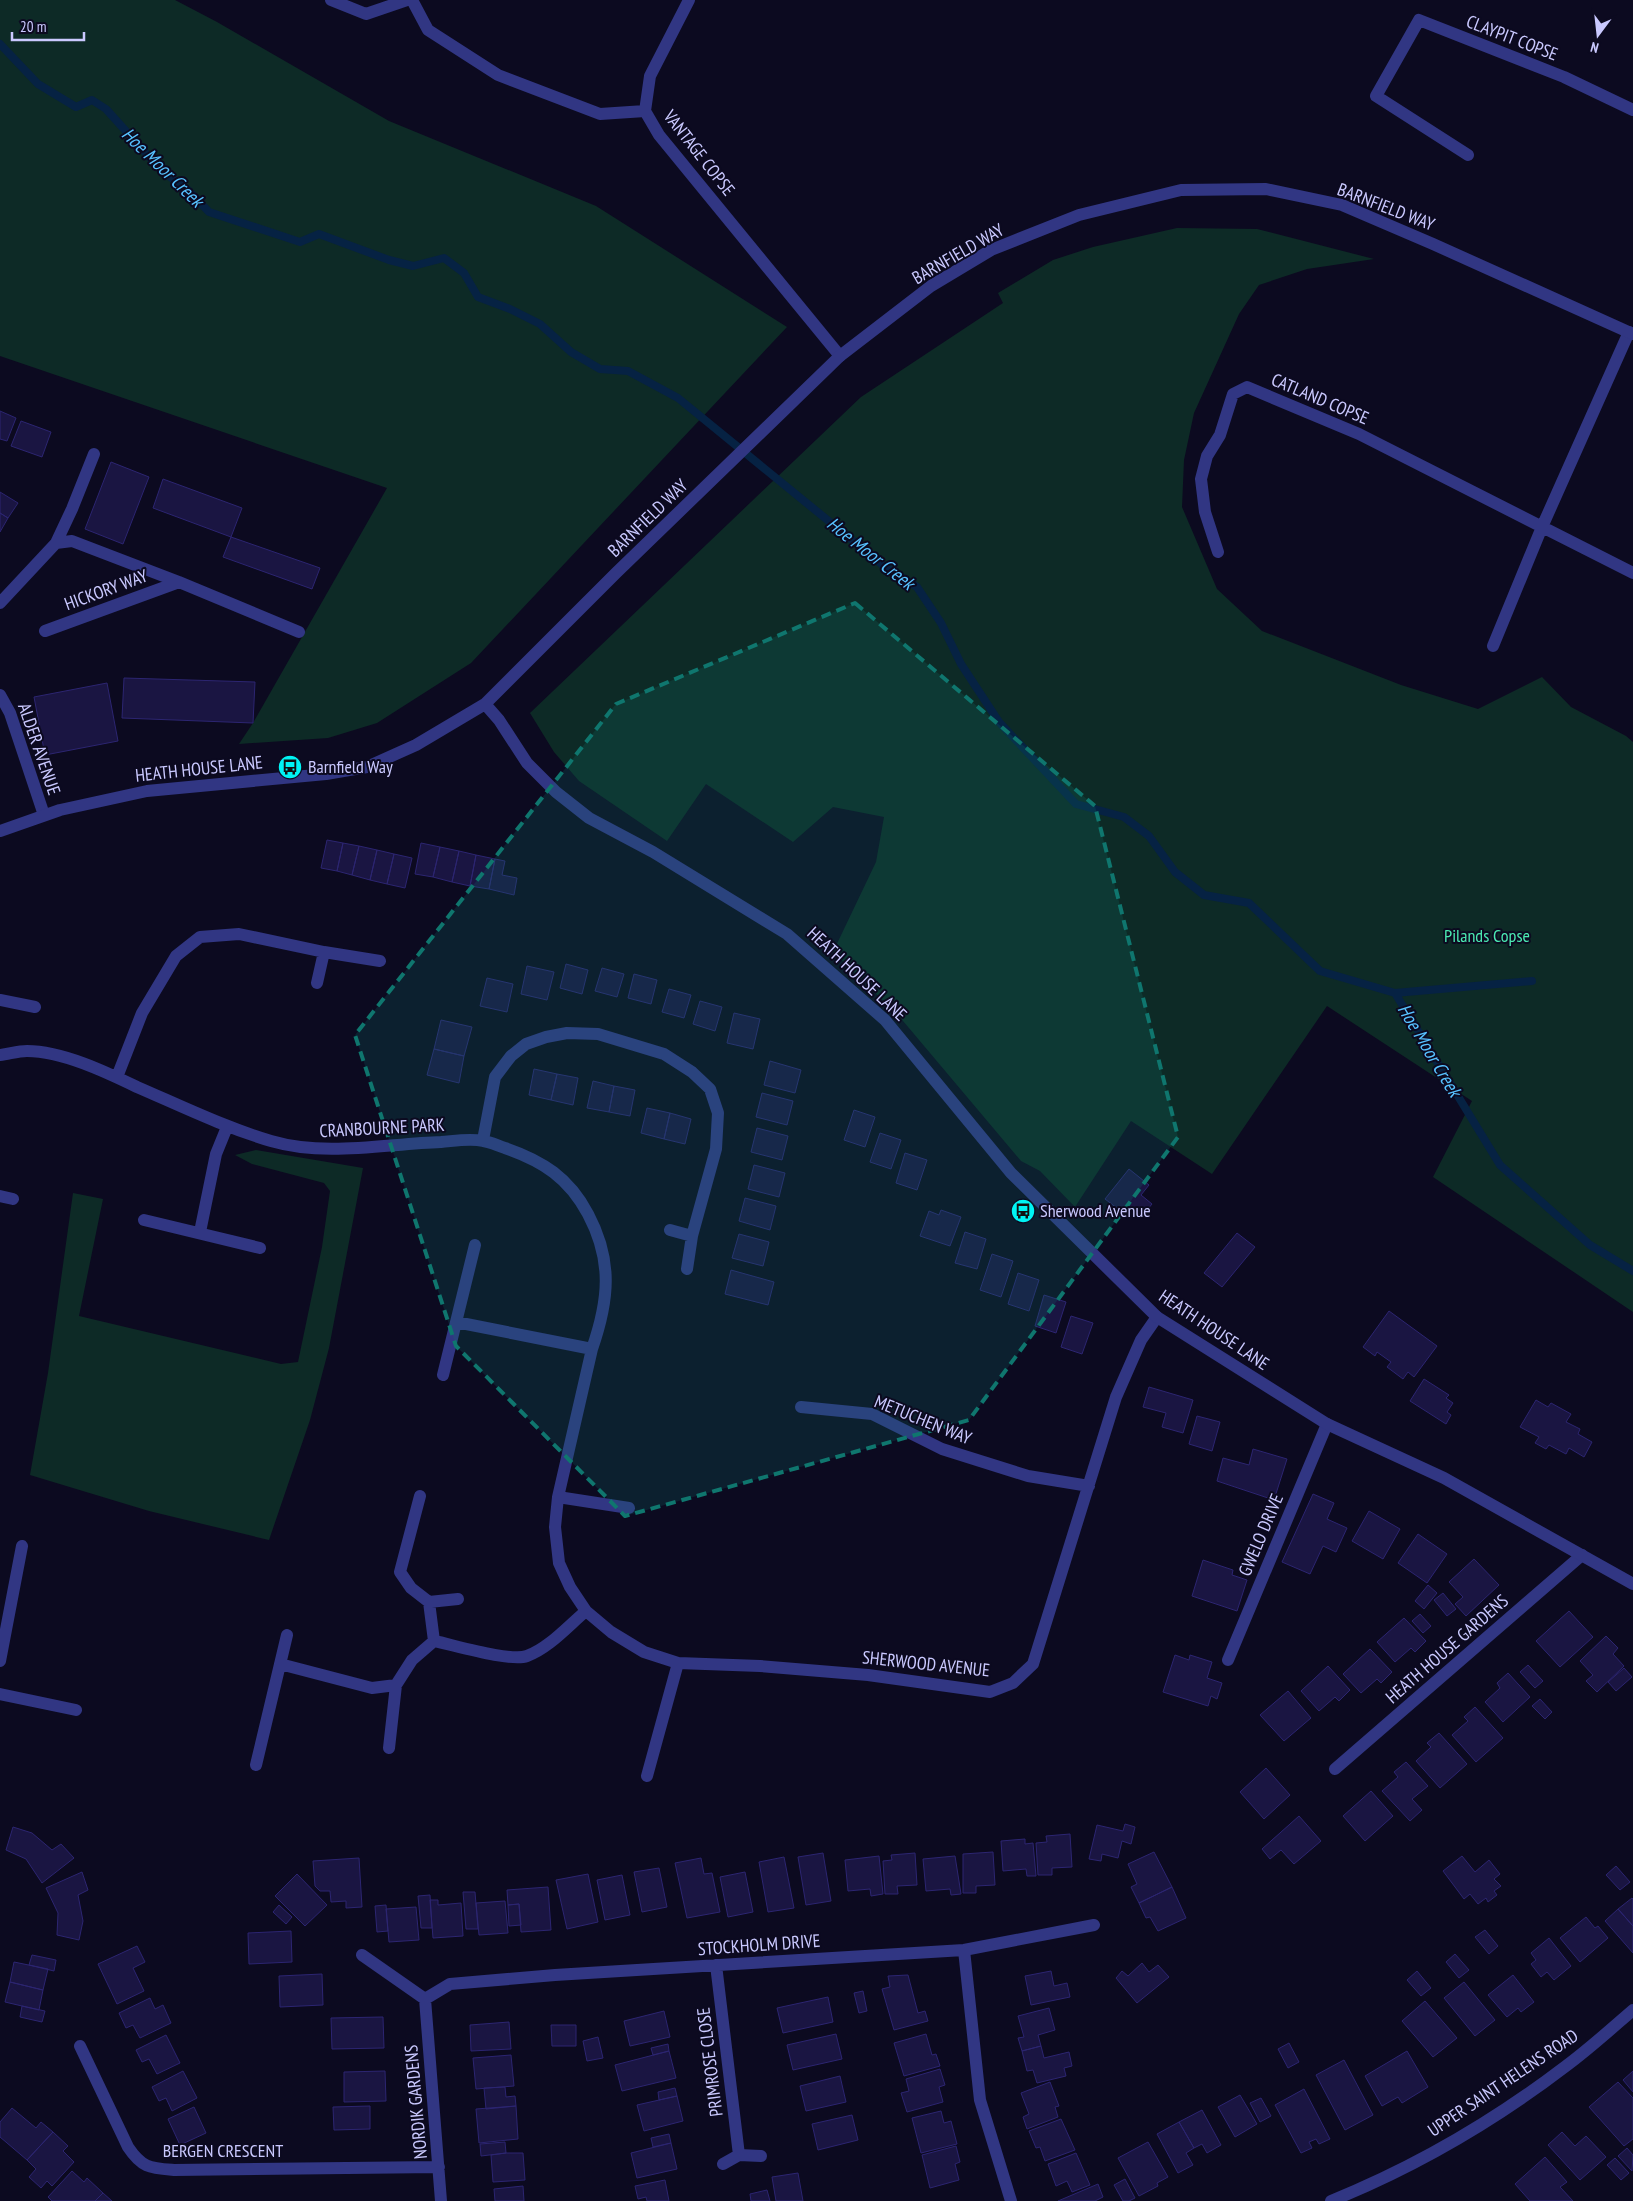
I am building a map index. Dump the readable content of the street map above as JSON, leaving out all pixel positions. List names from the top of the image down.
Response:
{
  "streets": {
    "street": [
      "CLAYPIT COPSE",
      "VANTAGE COPSE",
      "BARNFIELD WAY",
      "CATLAND COPSE",
      "HICKORY WAY",
      "ALDER AVENUE",
      "HEATH HOUSE LANE",
      "CRANBOURNE PARK",
      "METUCHEN WAY",
      "GWELO DRIVE",
      "HEATH HOUSE GARDENS",
      "SHERWOOD AVENUE",
      "STOCKHOLM DRIVE",
      "PRIMROSE CLOSE",
      "UPPER SAINT HELENS ROAD",
      "NORDIK GARDENS",
      "BERGEN CRESCENT"
    ]
  },
  "crossings": [
    ["VANTAGE COPSE", "BARNFIELD WAY"],
    ["BARNFIELD WAY", "HEATH HOUSE LANE"],
    ["ALDER AVENUE", "HEATH HOUSE LANE"],
    ["HEATH HOUSE LANE", "GWELO DRIVE"],
    ["HEATH HOUSE LANE", "HEATH HOUSE GARDENS"],
    ["HEATH HOUSE LANE", "SHERWOOD AVENUE"],
    ["CRANBOURNE PARK", "SHERWOOD AVENUE"],
    ["METUCHEN WAY", "SHERWOOD AVENUE"],
    ["STOCKHOLM DRIVE", "PRIMROSE CLOSE"],
    ["STOCKHOLM DRIVE", "NORDIK GARDENS"],
    ["NORDIK GARDENS", "BERGEN CRESCENT"]
  ],
  "water": ["Hoe Moor Creek"],
  "parks": ["Pilands Copse"],
  "places": {
    "bus stop": ["Barnfield Way", "Sherwood Avenue"]
  },
  "scale_bar": "20 m",
  "north": "bottom"
}
